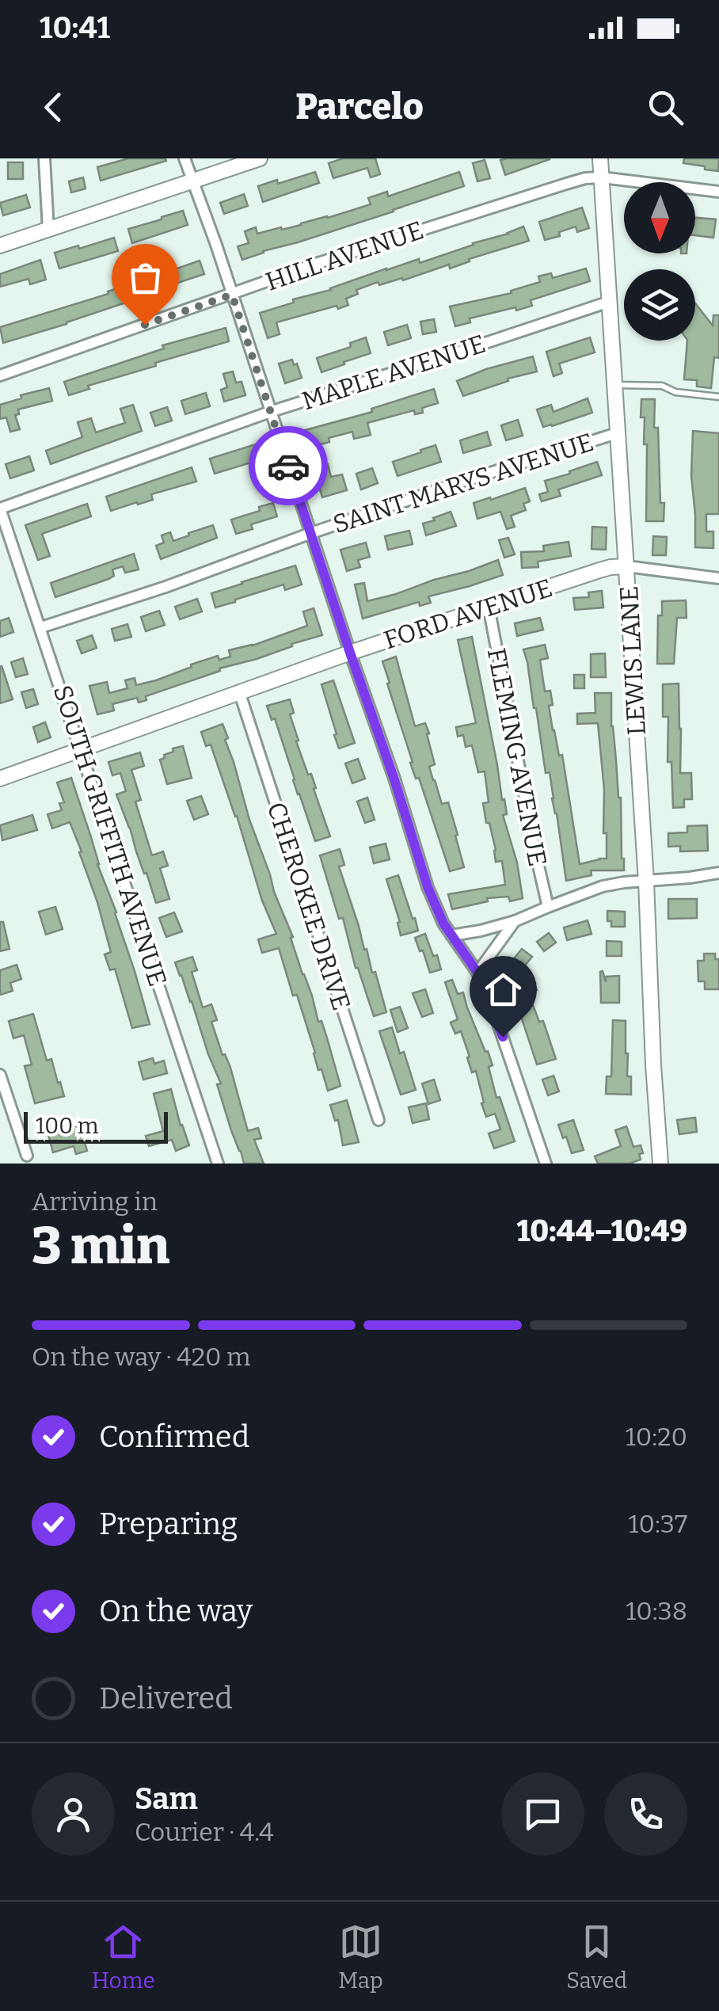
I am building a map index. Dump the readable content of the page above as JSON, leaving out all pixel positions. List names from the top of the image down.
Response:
{
  "streets": {
    "street": [
      "HILL AVENUE",
      "MAPLE AVENUE",
      "SAINT MARYS AVENUE",
      "FORD AVENUE",
      "LEWIS LANE",
      "FLEMING AVENUE",
      "SOUTH GRIFFITH AVENUE",
      "CHEROKEE DRIVE"
    ]
  },
  "crossings": [
    ["HILL AVENUE", "LEWIS LANE"],
    ["MAPLE AVENUE", "LEWIS LANE"],
    ["MAPLE AVENUE", "SOUTH GRIFFITH AVENUE"],
    ["SAINT MARYS AVENUE", "LEWIS LANE"],
    ["SAINT MARYS AVENUE", "SOUTH GRIFFITH AVENUE"],
    ["FORD AVENUE", "LEWIS LANE"],
    ["FORD AVENUE", "FLEMING AVENUE"],
    ["FORD AVENUE", "SOUTH GRIFFITH AVENUE"],
    ["FORD AVENUE", "CHEROKEE DRIVE"]
  ],
  "scale_bar": "100 m",
  "north": "bottom",
  "page": {
    "status": "10:41",
    "header": "Parcelo",
    "scale": "100 m",
    "heading": ["3 min", "Arriving in", "10:44–10:49"],
    "panel": ["Sam", "Courier · 4.4"],
    "bar": "On the way · 420 m",
    "list": [
      ["Confirmed", "10:20"],
      ["Preparing", "10:37"],
      ["On the way", "10:38"],
      "Delivered"
    ],
    "tabs": ["Home", "Map", "Saved"]
  }
}
